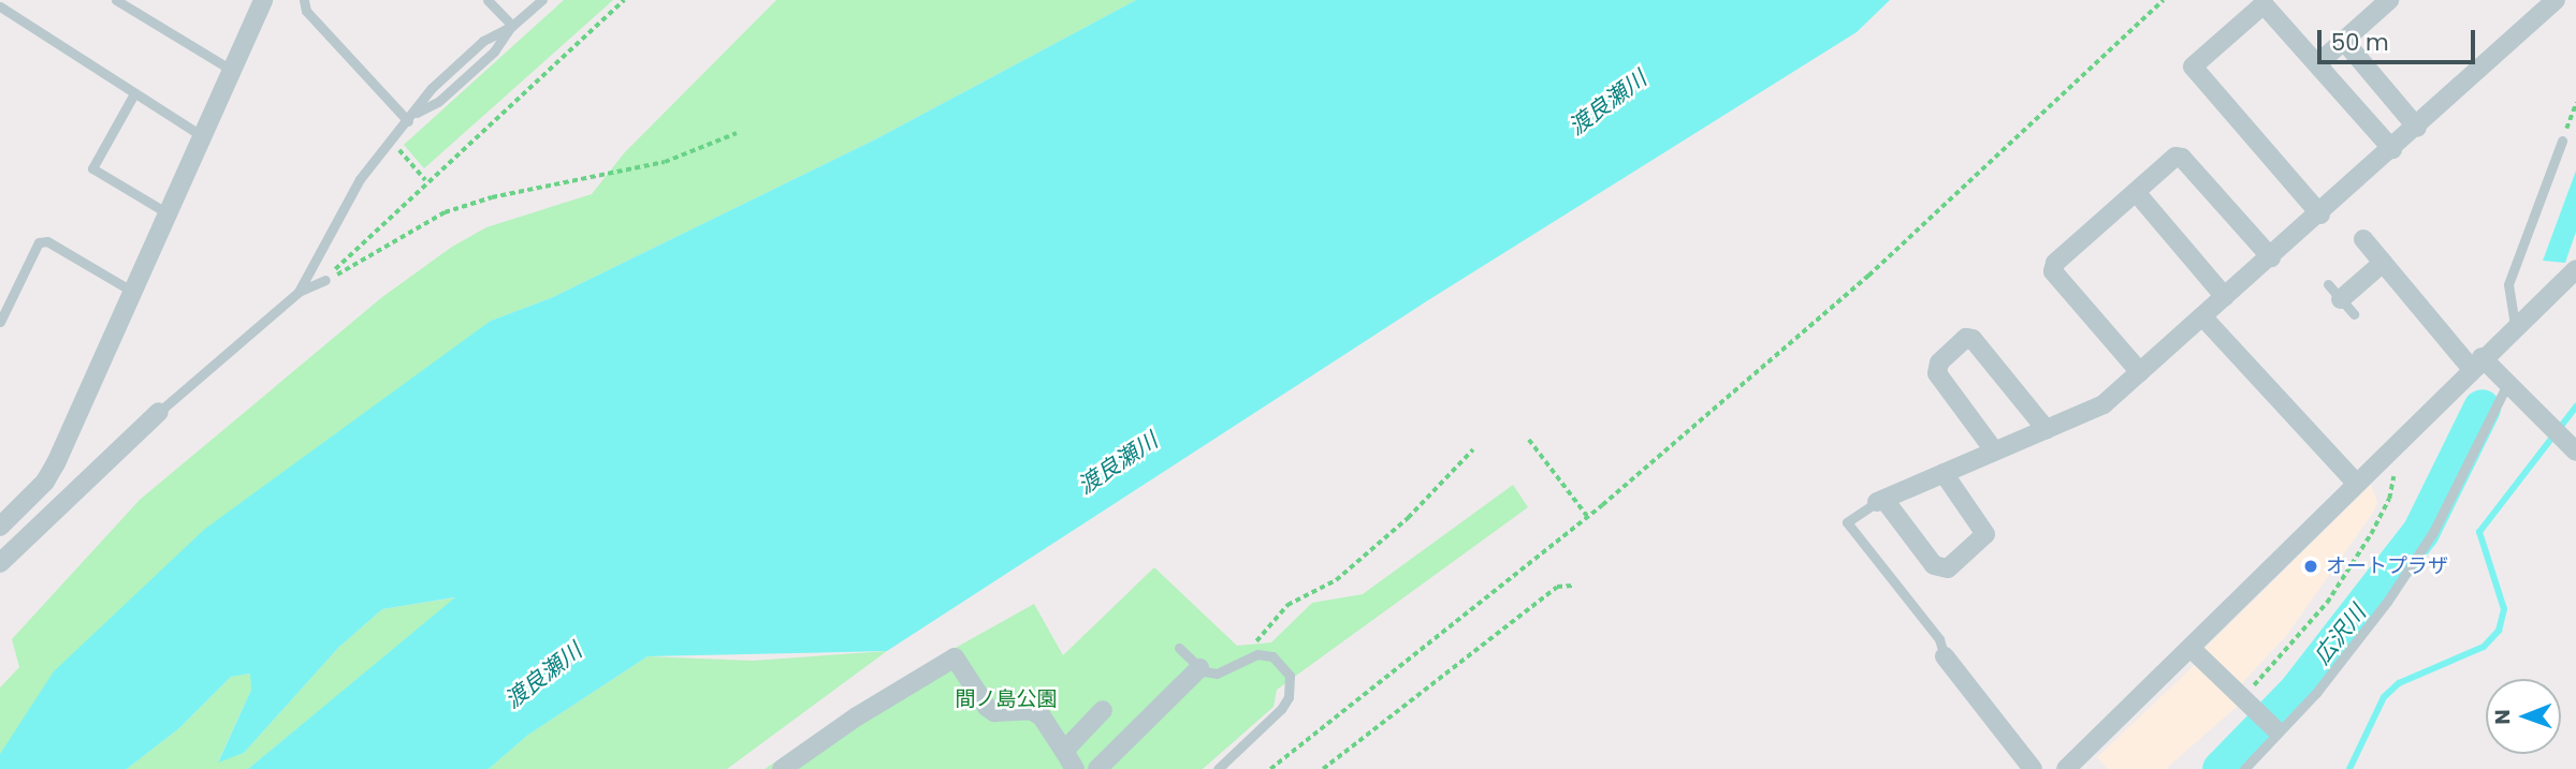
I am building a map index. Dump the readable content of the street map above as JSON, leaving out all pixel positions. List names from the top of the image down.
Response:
{
  "water": ["渡良瀬川", "広沢川"],
  "parks": ["間ノ島公園"],
  "places": ["オートプラザ"],
  "scale_bar": "50 m",
  "north": "left"
}
